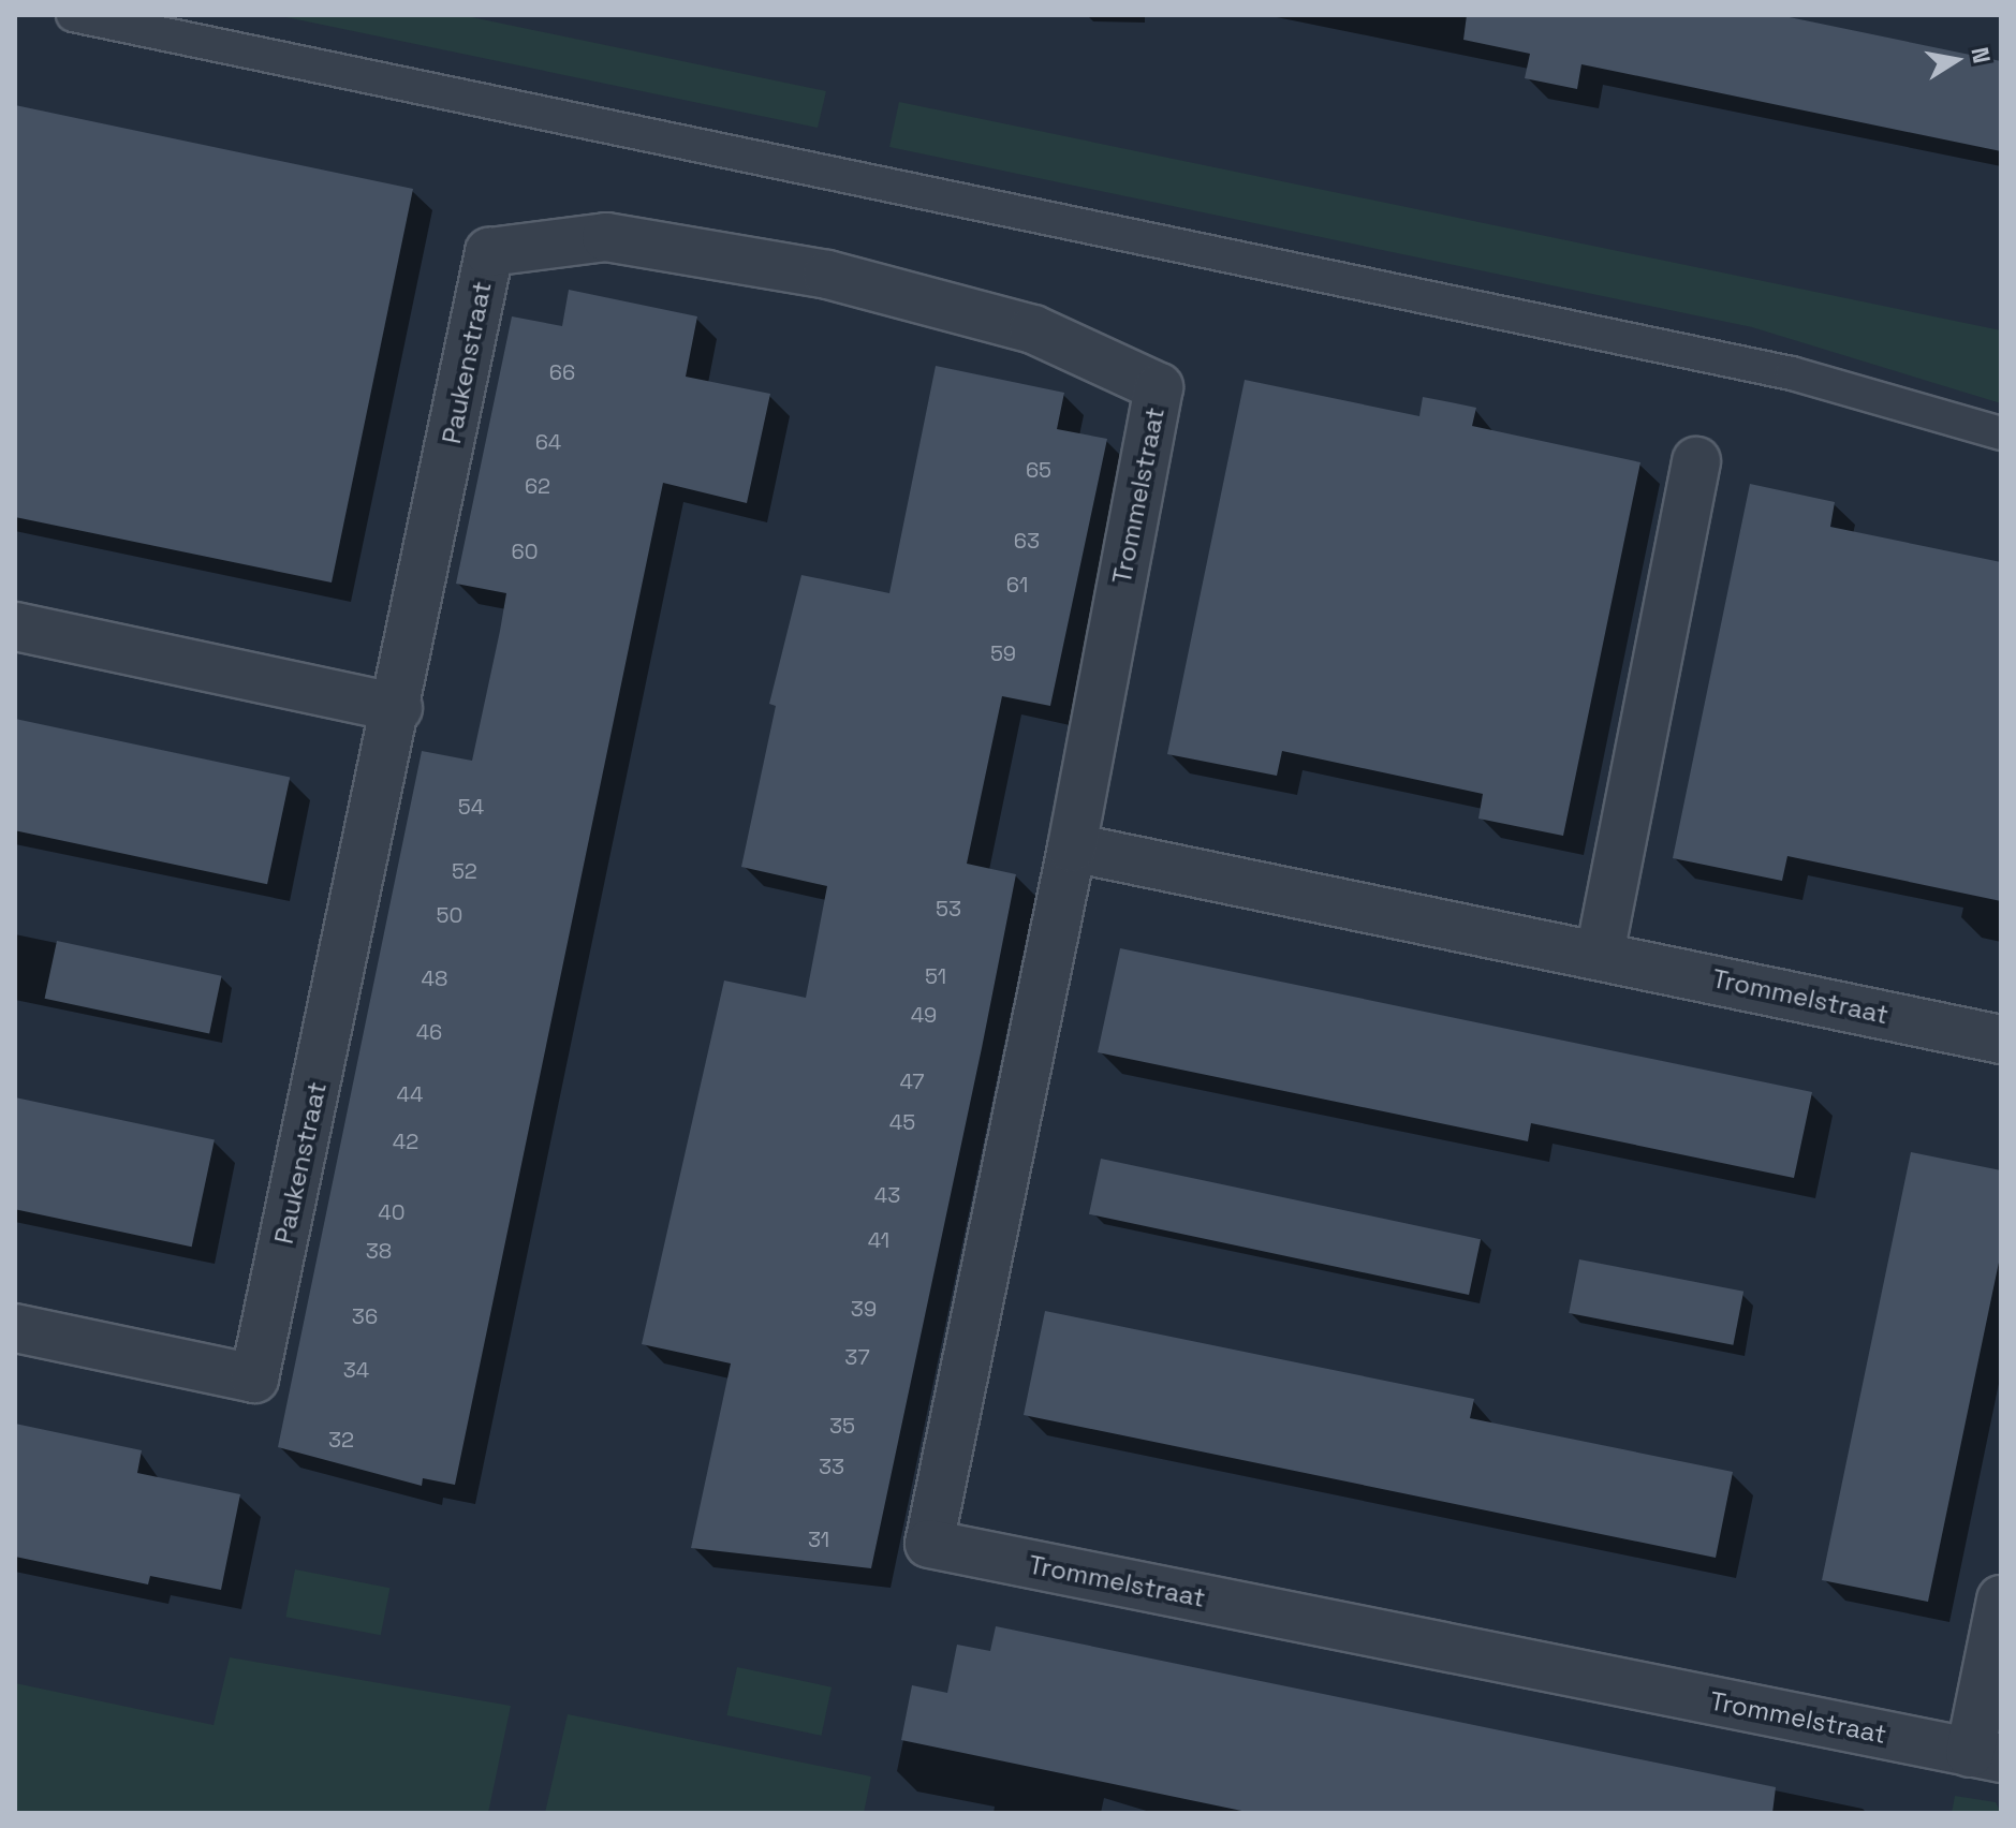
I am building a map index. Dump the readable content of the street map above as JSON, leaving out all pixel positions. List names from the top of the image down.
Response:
{
  "streets": {
    "street": ["Paukenstraat", "Trommelstraat"]
  },
  "crossings": [
    ["Paukenstraat", "Trommelstraat"]
  ],
  "house_numbers": [
    "66",
    "64",
    "65",
    "62",
    "63",
    "60",
    "61",
    "59",
    "54",
    "52",
    "53",
    "50",
    "51",
    "48",
    "49",
    "46",
    "47",
    "44",
    "45",
    "42",
    "43",
    "40",
    "41",
    "38",
    "39",
    "36",
    "37",
    "34",
    "35",
    "32",
    "33",
    "31"
  ],
  "north": "right"
}
